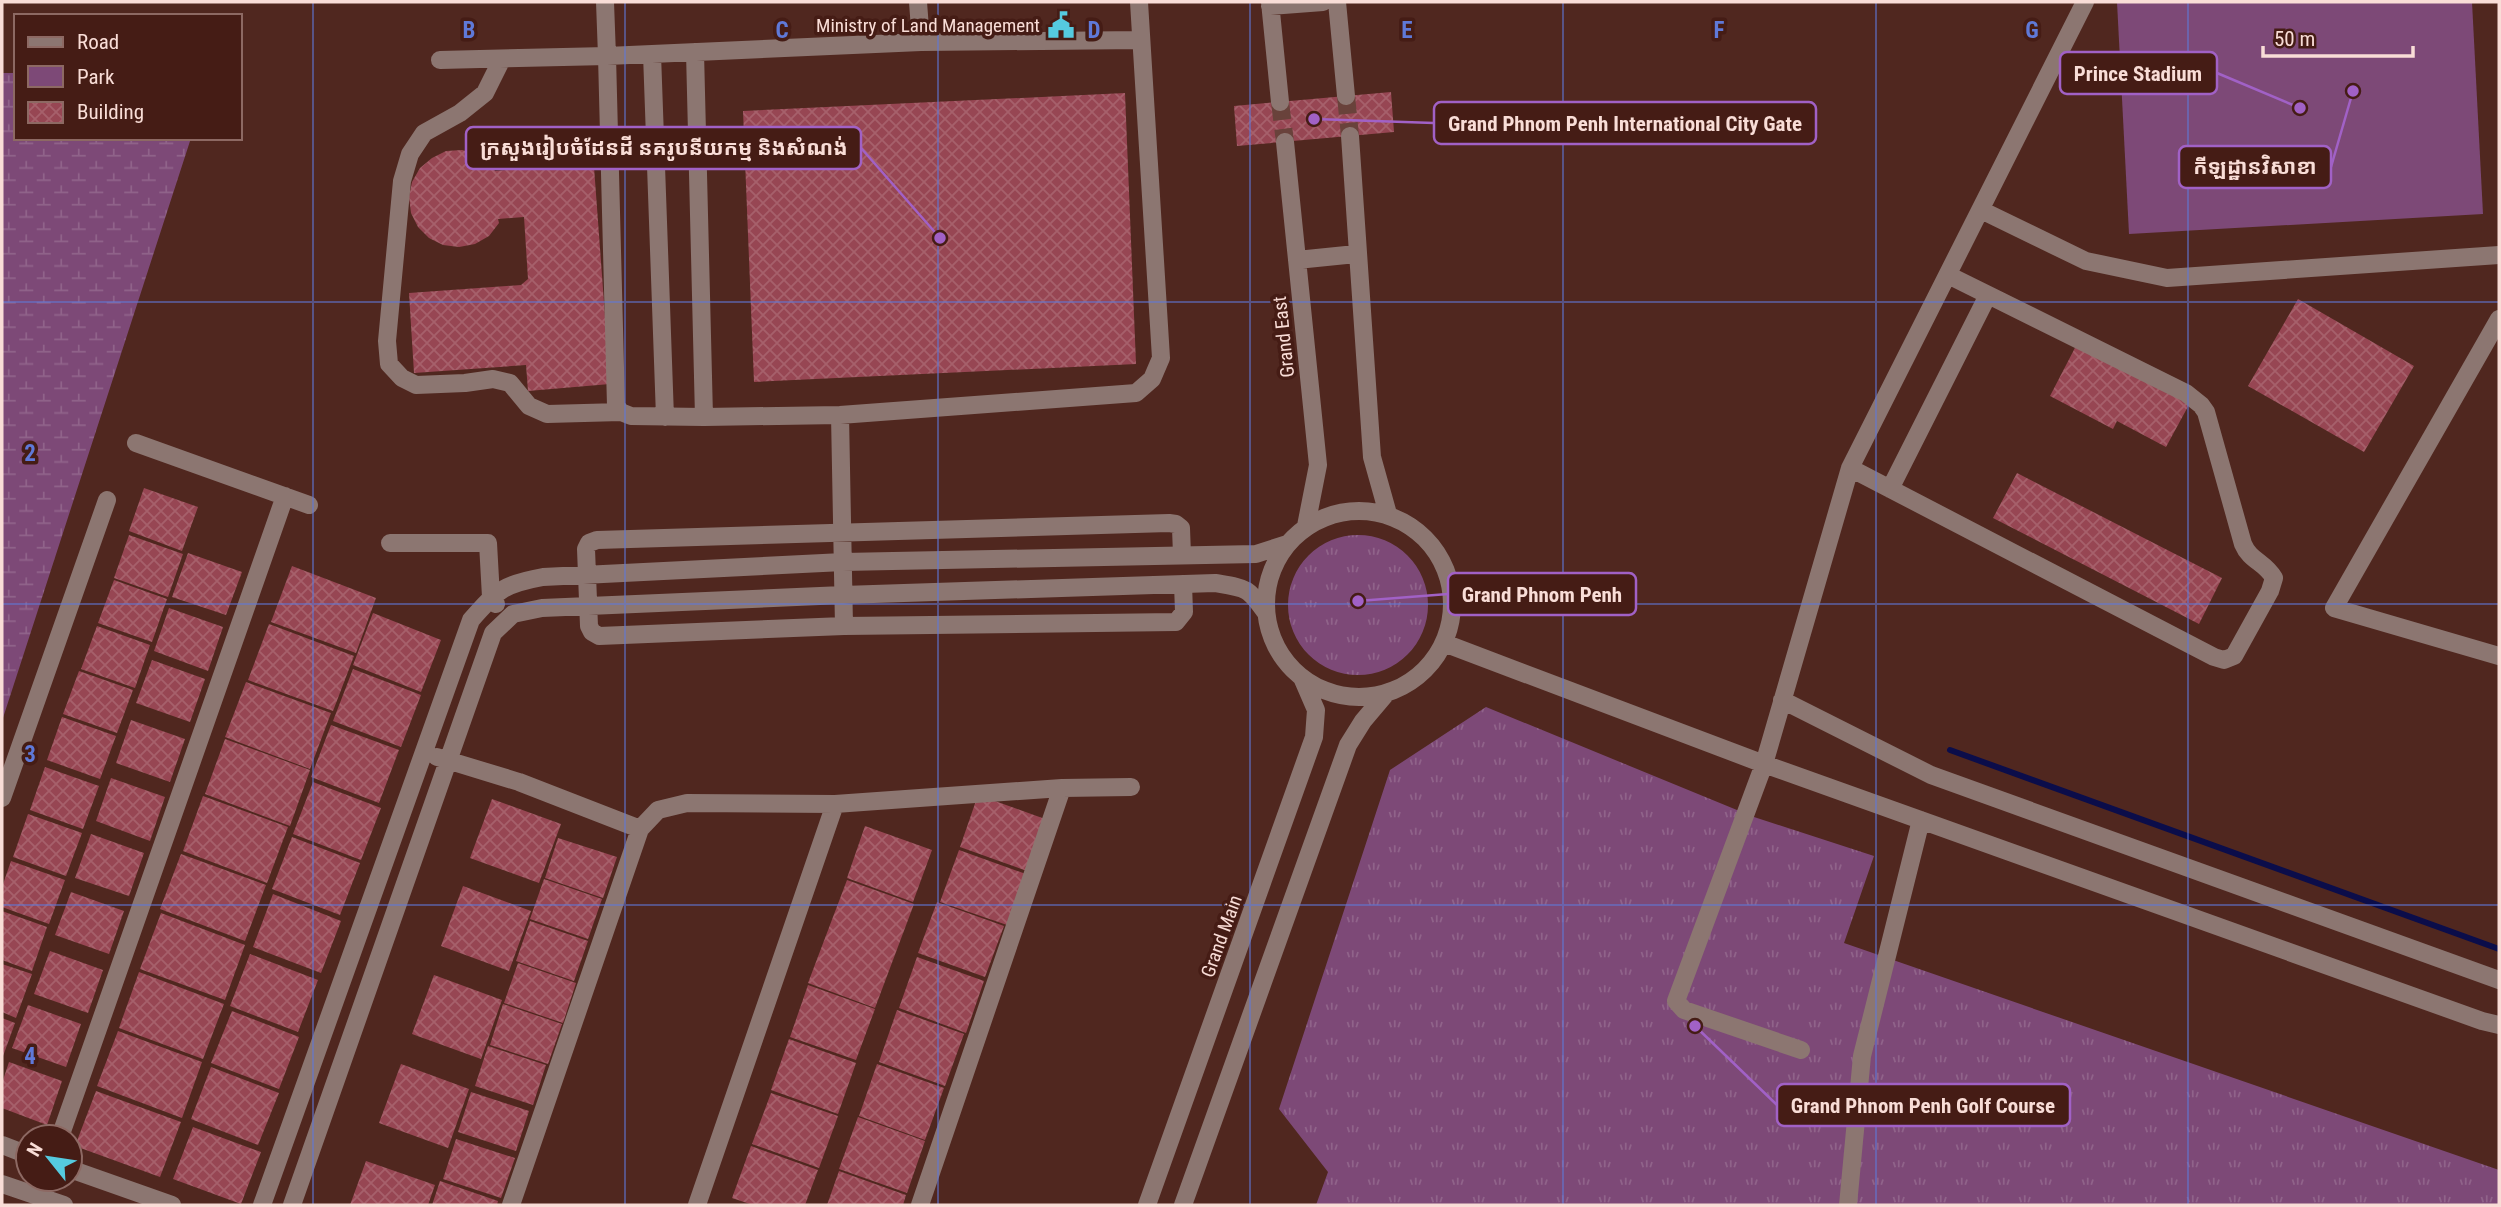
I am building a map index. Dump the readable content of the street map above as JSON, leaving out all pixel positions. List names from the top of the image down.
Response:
{
  "streets": {
    "street": ["Grand East", "Grand Main"]
  },
  "crossings": [
    ["Grand East", "Grand Main"]
  ],
  "places": {
    "public building": ["Ministry of Land Management"],
    "other": [
      "កីឡដ្ឋានវិសាខា",
      "Prince Stadium",
      "Grand Phnom Penh International City Gate",
      "ក្រសួងរៀបចំដែនដី នគរូបនីយកម្ម និងសំណង់",
      "Grand Phnom Penh",
      "Grand Phnom Penh Golf Course"
    ]
  },
  "legend": ["Road", "Park", "Building"],
  "scale_bar": "50 m",
  "north": "top left",
  "grid": {
    "columns": [
      "B",
      "C",
      "D",
      "E",
      "F",
      "G"
    ],
    "rows": ["2", "3", "4"]
  }
}
